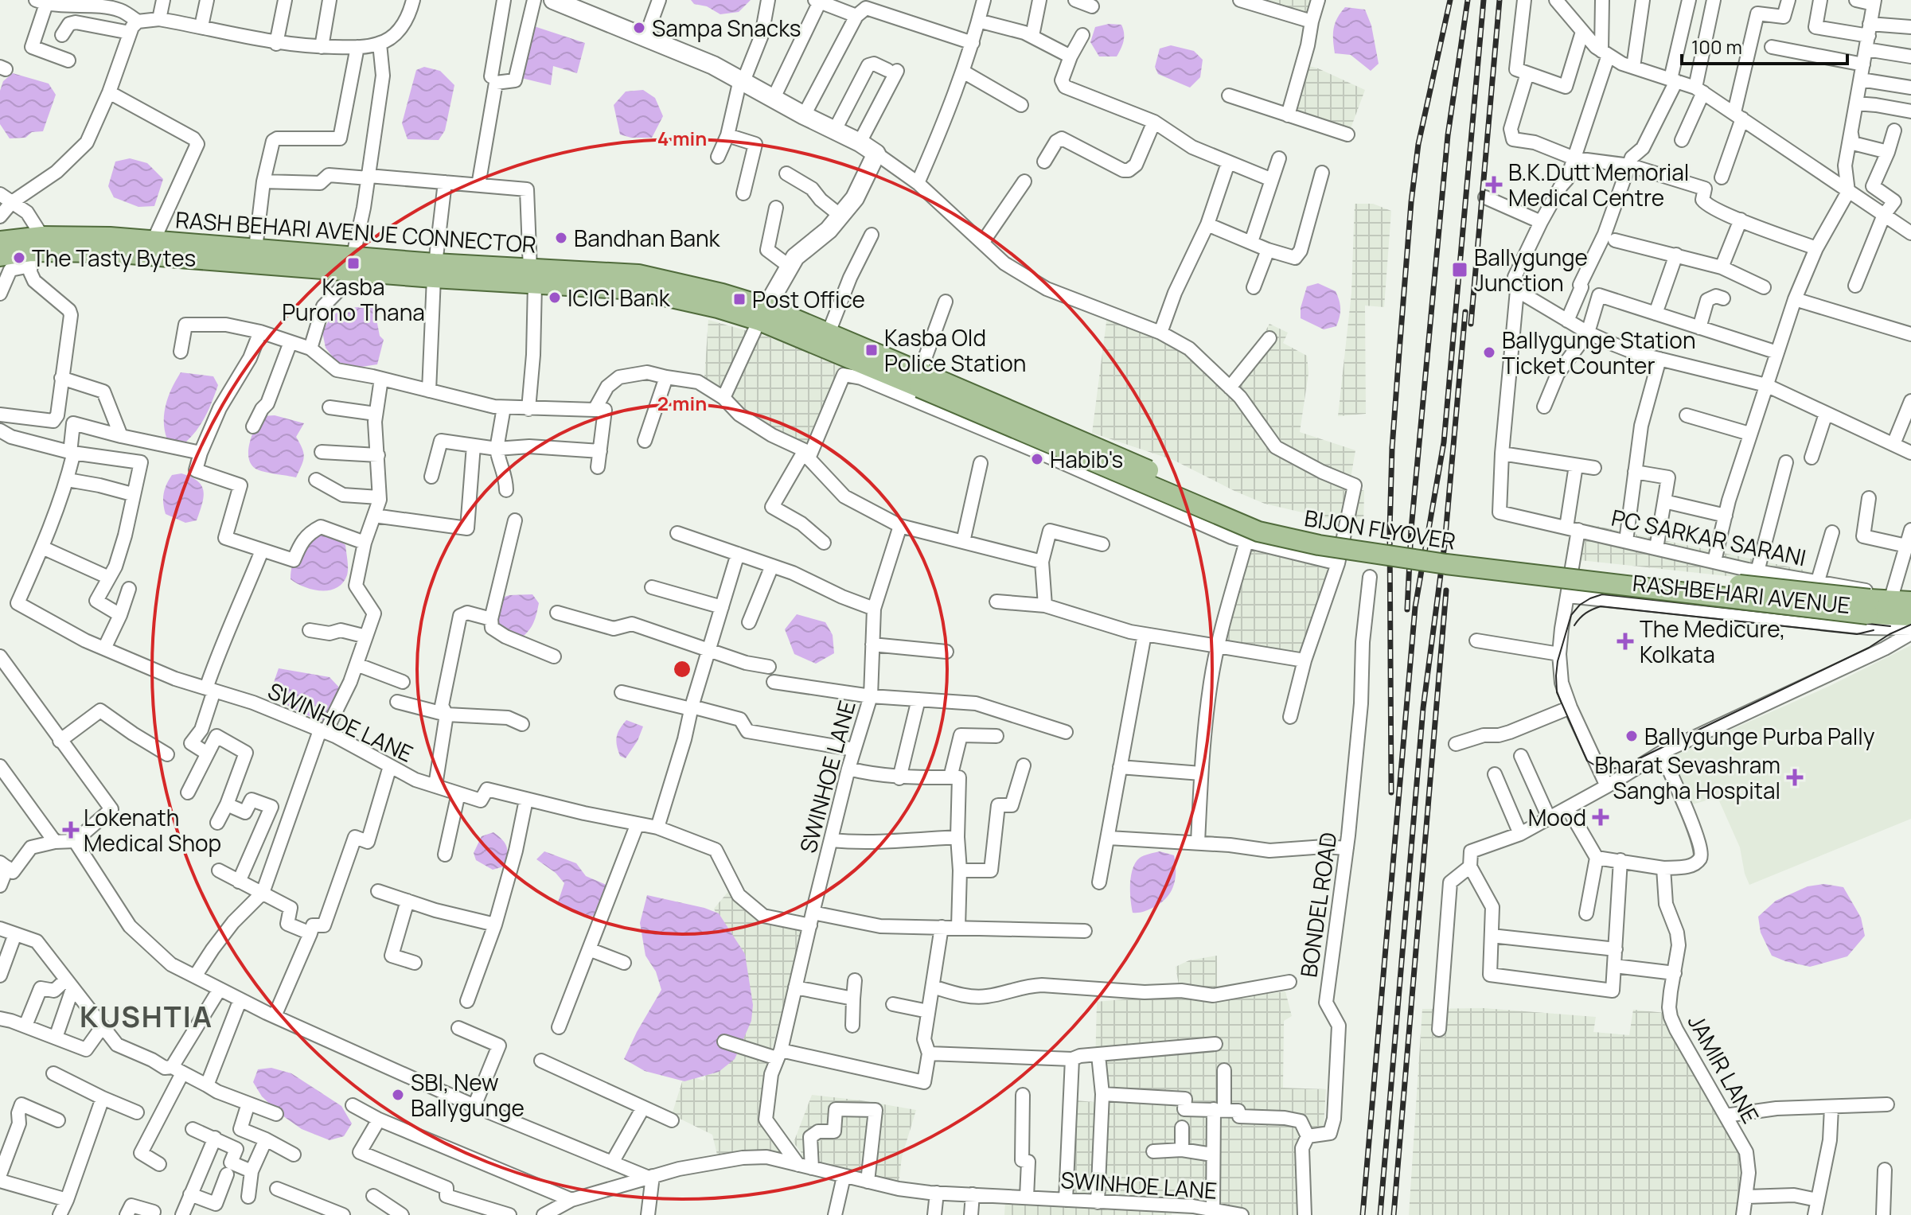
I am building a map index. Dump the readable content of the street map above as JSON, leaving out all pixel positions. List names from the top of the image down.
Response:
{
  "streets": {
    "main road": ["RASH BEHARI AVENUE CONNECTOR", "BIJON FLYOVER"],
    "street": [
      "PC SARKAR SARANI",
      "RASHBEHARI AVENUE",
      "SWINHOE LANE",
      "BONDEL ROAD",
      "JAMIR LANE"
    ]
  },
  "crossings": [
    ["RASH BEHARI AVENUE CONNECTOR", "BIJON FLYOVER"],
    ["BIJON FLYOVER", "PC SARKAR SARANI"]
  ],
  "districts": ["KUSHTIA"],
  "places": {
    "other": [
      "Sampa Snacks",
      "Bandhan Bank",
      "The Tasty Bytes",
      "ICICI Bank",
      "Ballygunge Station Ticket Counter",
      "Habib's",
      "Ballygunge Purba Pally",
      "SBI, New Ballygunge"
    ],
    "health": [
      "B.K.Dutt Memorial Medical Centre",
      "The Medicure, Kolkata",
      "Bharat Sevashram Sangha Hospital",
      "Mood",
      "Lokenath Medical Shop"
    ],
    "transit": [
      "Kasba Purono Thana",
      "Ballygunge Junction",
      "Post Office",
      "Kasba Old Police Station"
    ]
  },
  "scale_bar": "100 m",
  "rings": ["4 min", "2 min"]
}
